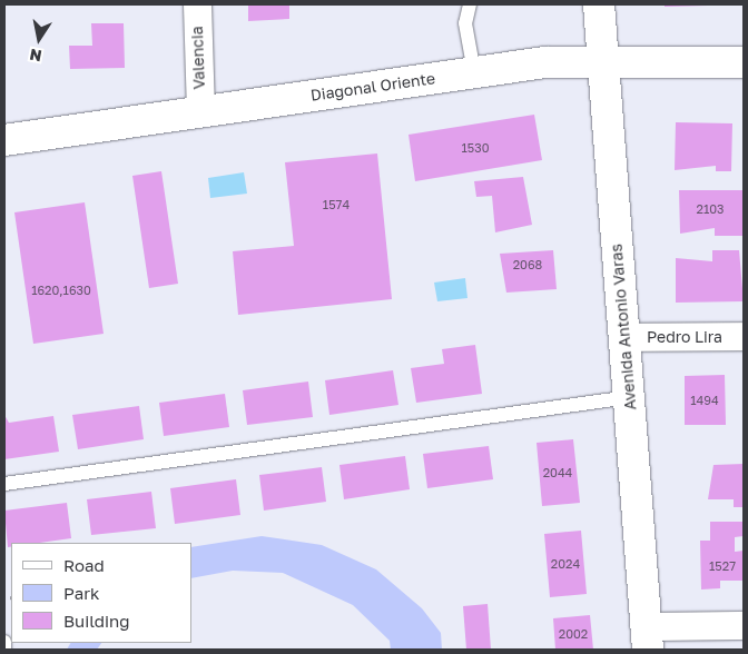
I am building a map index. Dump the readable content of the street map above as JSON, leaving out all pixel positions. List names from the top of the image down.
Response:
{
  "streets": {
    "main road": ["Diagonal Oriente", "Avenida Antonio Varas"],
    "street": ["Valencia", "Pedro Lira"]
  },
  "crossings": [
    ["Valencia", "Diagonal Oriente"],
    ["Diagonal Oriente", "Avenida Antonio Varas"],
    ["Avenida Antonio Varas", "Pedro Lira"]
  ],
  "house_numbers": [
    "1530",
    "1574",
    "2103",
    "2068",
    "1620,1630",
    "1494",
    "2044",
    "2024",
    "1527",
    "2002"
  ],
  "legend": ["Road", "Park", "Building"],
  "north": "bottom"
}
